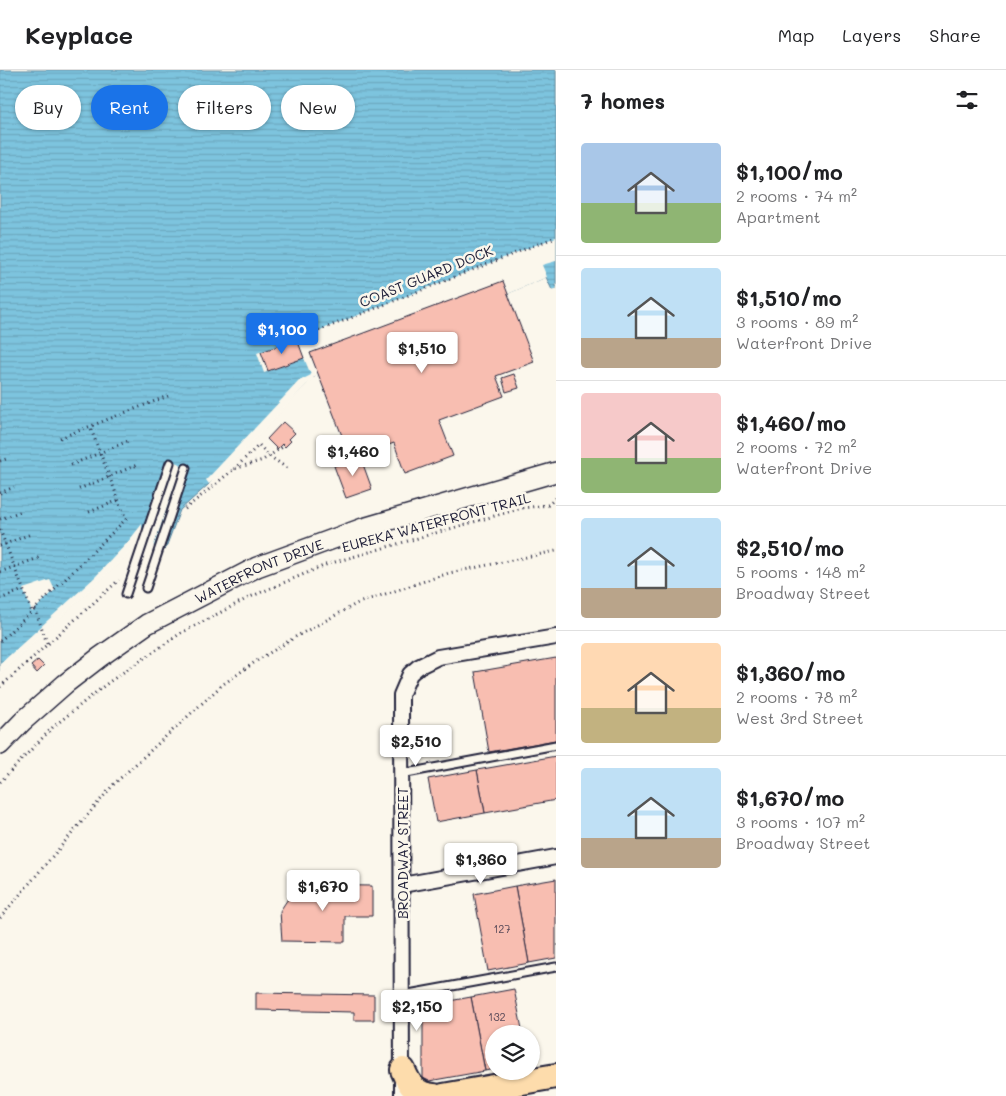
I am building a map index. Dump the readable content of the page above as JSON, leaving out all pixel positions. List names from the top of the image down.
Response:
{
  "streets": {
    "street": ["WATERFRONT DRIVE", "BROADWAY STREET"],
    "path": ["COAST GUARD DOCK", "EUREKA WATERFRONT TRAIL"]
  },
  "house_numbers": ["127", "132"],
  "page": {
    "header": "Keyplace",
    "nav": ["Map", "Layers", "Share"],
    "heading": "7 homes",
    "chip": [
      "Buy",
      "Rent",
      "Filters",
      "New"
    ],
    "list": [
      {
        "name": "$1,100/mo",
        "note": "2 rooms · 74 m² · Apartment"
      },
      {
        "name": "$1,510/mo",
        "note": "3 rooms · 89 m² · Waterfront Drive"
      },
      {
        "name": "$1,460/mo",
        "note": "2 rooms · 72 m² · Waterfront Drive"
      },
      {
        "name": "$2,510/mo",
        "note": "5 rooms · 148 m² · Broadway Street"
      },
      {
        "name": "$1,360/mo",
        "note": "2 rooms · 78 m² · West 3rd Street"
      },
      {
        "name": "$1,670/mo",
        "note": "3 rooms · 107 m² · Broadway Street"
      }
    ],
    "price": [
      "$1,100",
      "$1,510",
      "$1,460",
      "$2,510",
      "$1,360",
      "$1,670",
      "$2,150"
    ]
  }
}
